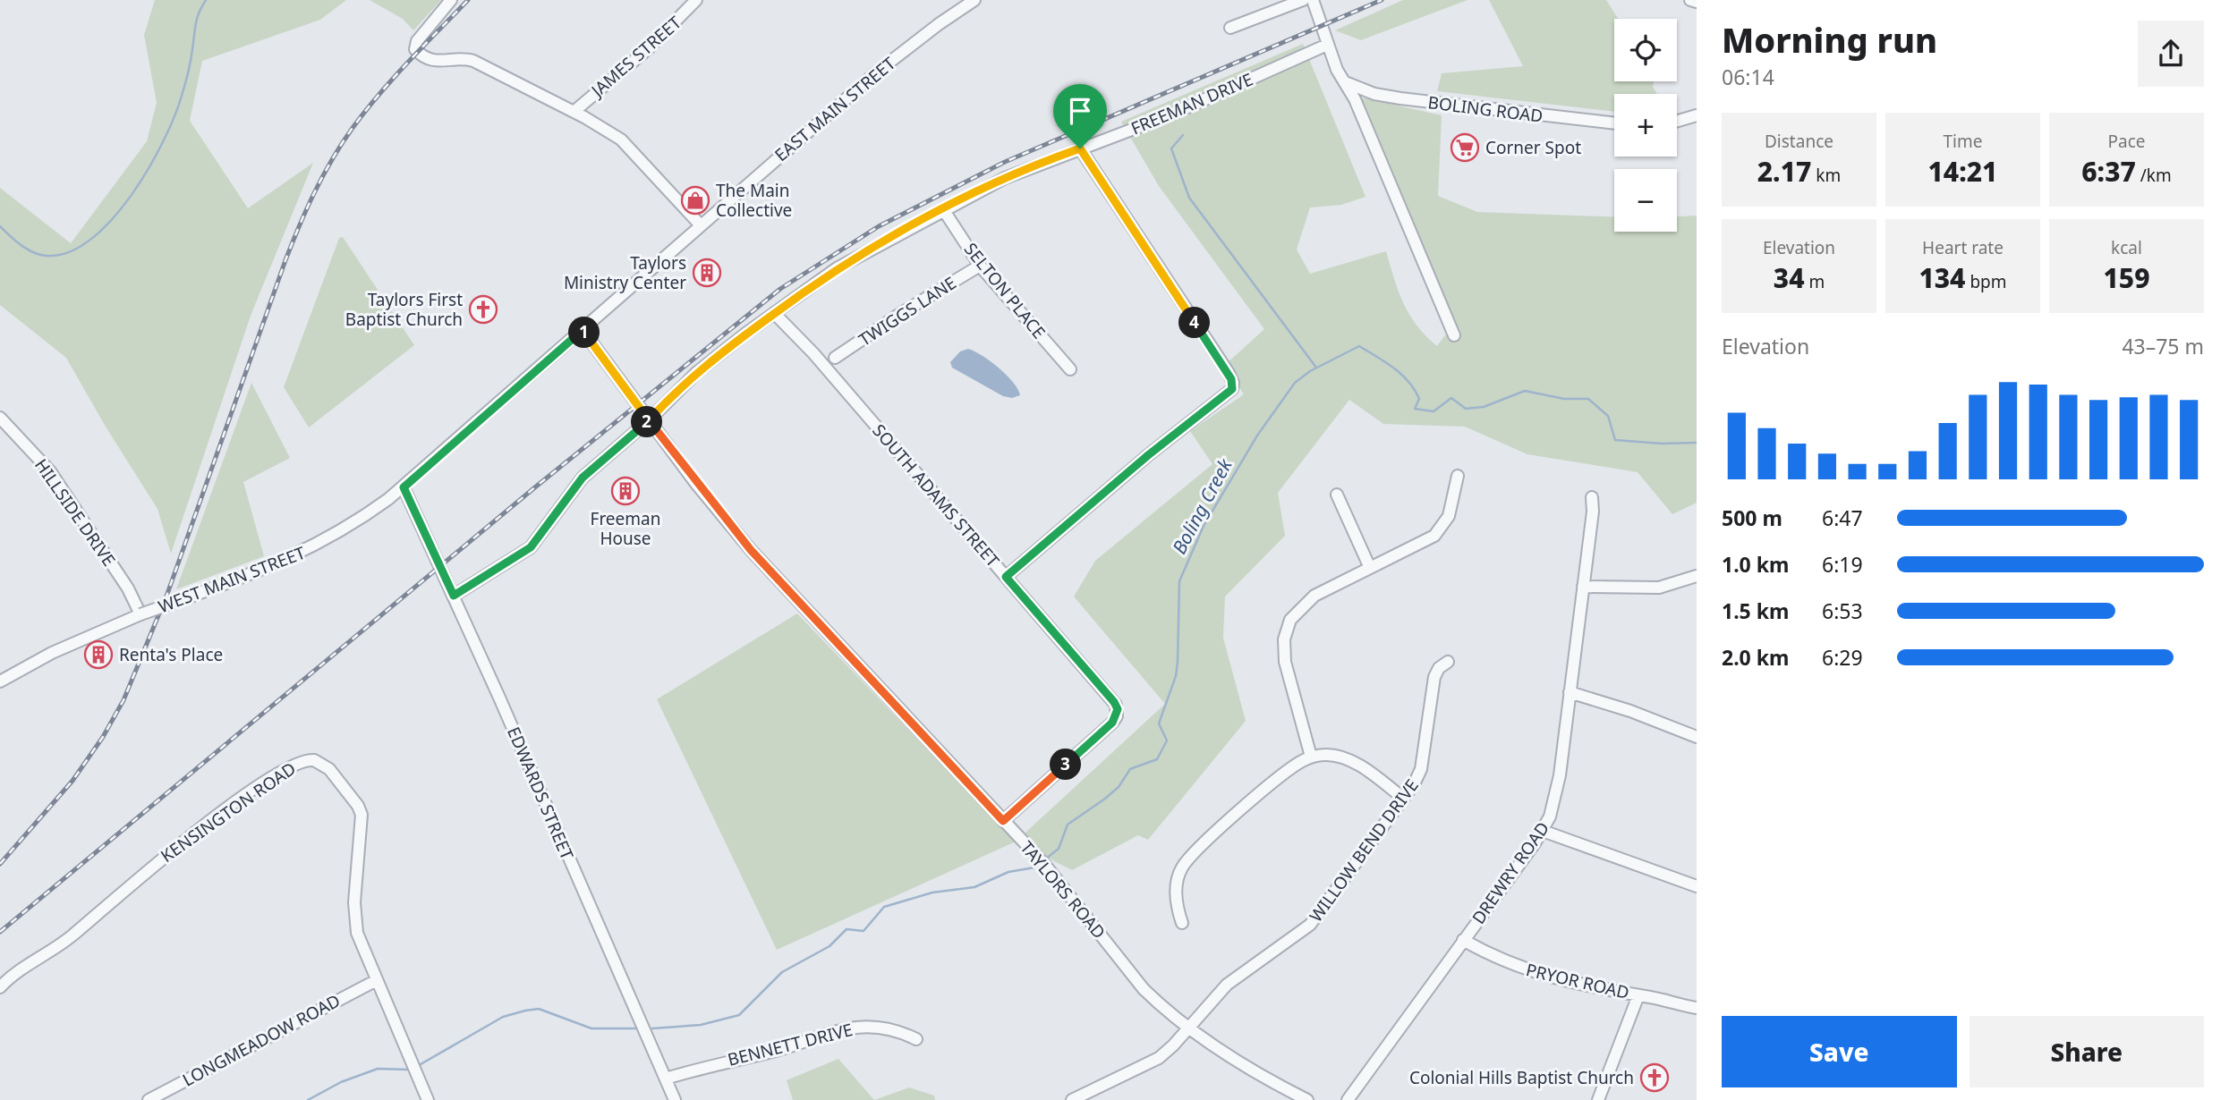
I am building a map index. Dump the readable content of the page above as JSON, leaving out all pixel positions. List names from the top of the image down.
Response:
{
  "streets": {
    "street": [
      "JAMES STREET",
      "FREEMAN DRIVE",
      "EAST MAIN STREET",
      "BOLING ROAD",
      "SELTON PLACE",
      "TWIGGS LANE",
      "SOUTH ADAMS STREET",
      "HILLSIDE DRIVE",
      "WEST MAIN STREET",
      "EDWARDS STREET",
      "KENSINGTON ROAD",
      "WILLOW BEND DRIVE",
      "DREWRY ROAD",
      "TAYLORS ROAD",
      "PRYOR ROAD",
      "LONGMEADOW ROAD",
      "BENNETT DRIVE"
    ]
  },
  "crossings": [
    ["FREEMAN DRIVE", "SELTON PLACE"],
    ["FREEMAN DRIVE", "SOUTH ADAMS STREET"],
    ["FREEMAN DRIVE", "EDWARDS STREET"],
    ["FREEMAN DRIVE", "TAYLORS ROAD"],
    ["EAST MAIN STREET", "WEST MAIN STREET"],
    ["SELTON PLACE", "TWIGGS LANE"],
    ["SOUTH ADAMS STREET", "TAYLORS ROAD"],
    ["HILLSIDE DRIVE", "WEST MAIN STREET"],
    ["WEST MAIN STREET", "EDWARDS STREET"],
    ["WEST MAIN STREET", "TAYLORS ROAD"],
    ["EDWARDS STREET", "BENNETT DRIVE"],
    ["KENSINGTON ROAD", "LONGMEADOW ROAD"],
    ["WILLOW BEND DRIVE", "TAYLORS ROAD"],
    ["DREWRY ROAD", "PRYOR ROAD"]
  ],
  "water": ["Boling Creek"],
  "places": {
    "supermarket": ["Corner Spot"],
    "shop": ["The Main Collective"],
    "building": ["Taylors Ministry Center", "Freeman House", "Renta's Place"],
    "church": ["Taylors First Baptist Church", "Colonial Hills Baptist Church"]
  },
  "page": {
    "heading": ["Morning run", "06:14"],
    "map_buttons": ["+", "−"],
    "stats": [
      ["Distance", "2.17 km"],
      ["Time", "14:21"],
      ["Pace", "6:37 /km"],
      ["Elevation", "34 m"],
      ["Heart rate", "134 bpm"],
      ["kcal", "159"]
    ],
    "pins": [
      "4",
      "1",
      "2",
      "3"
    ],
    "chart": ["Elevation", "43–75 m"],
    "list": [
      {
        "name": "500 m",
        "note": "6:47"
      },
      {
        "name": "1.0 km",
        "note": "6:19"
      },
      {
        "name": "1.5 km",
        "note": "6:53"
      },
      {
        "name": "2.0 km",
        "note": "6:29"
      }
    ],
    "buttons": ["Save", "Share"]
  }
}
